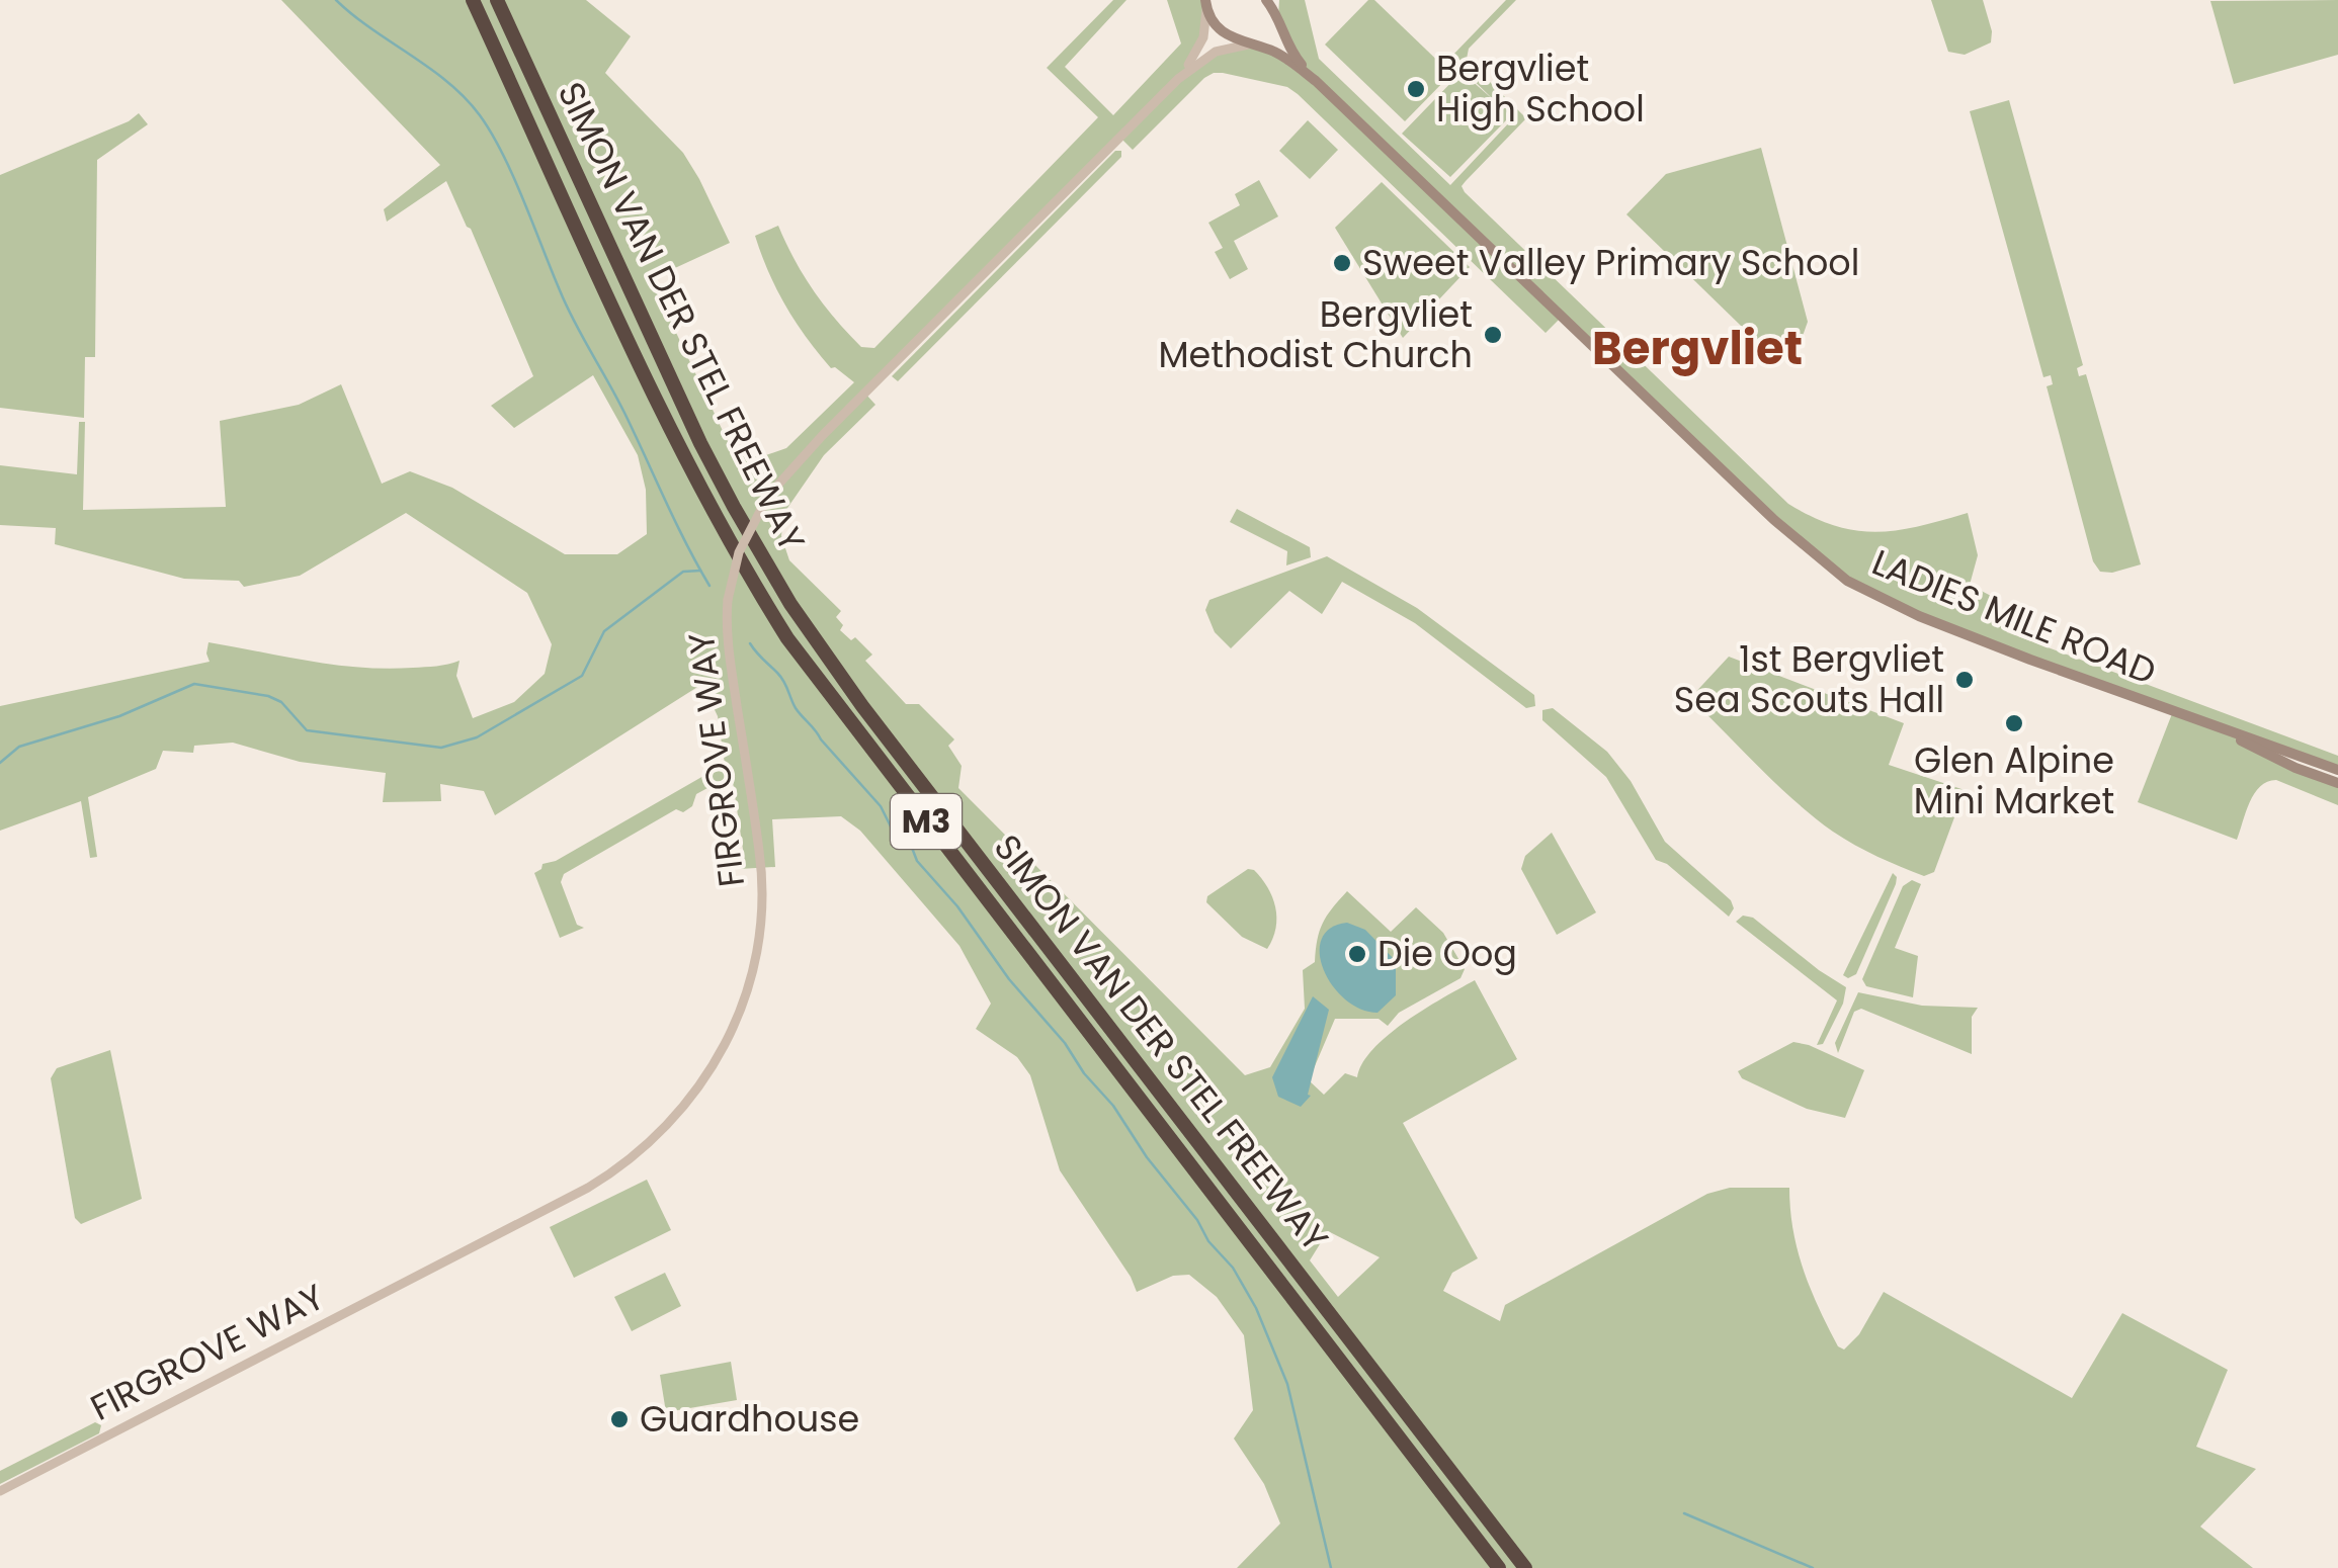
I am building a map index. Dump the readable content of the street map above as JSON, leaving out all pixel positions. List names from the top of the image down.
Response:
{
  "streets": {
    "highway": ["SIMON VAN DER STEL FREEWAY", "M3"],
    "main road": ["LADIES MILE ROAD"],
    "street": ["FIRGROVE WAY"]
  },
  "crossings": [
    ["LADIES MILE ROAD", "FIRGROVE WAY"]
  ],
  "districts": ["Bergvliet"],
  "places": [
    "Bergvliet High School",
    "Sweet Valley Primary School",
    "Bergvliet Methodist Church",
    "1st Bergvliet Sea Scouts Hall",
    "Glen Alpine Mini Market",
    "Die Oog",
    "Guardhouse"
  ]
}
